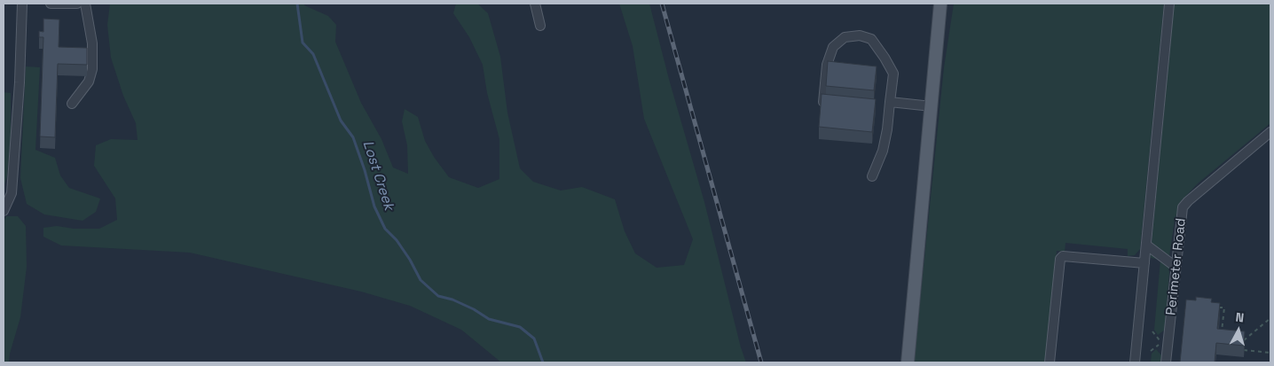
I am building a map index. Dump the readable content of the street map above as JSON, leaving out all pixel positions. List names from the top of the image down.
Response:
{
  "streets": {
    "lane": ["Perimeter Road"]
  },
  "water": ["Lost Creek"],
  "north": "top"
}
